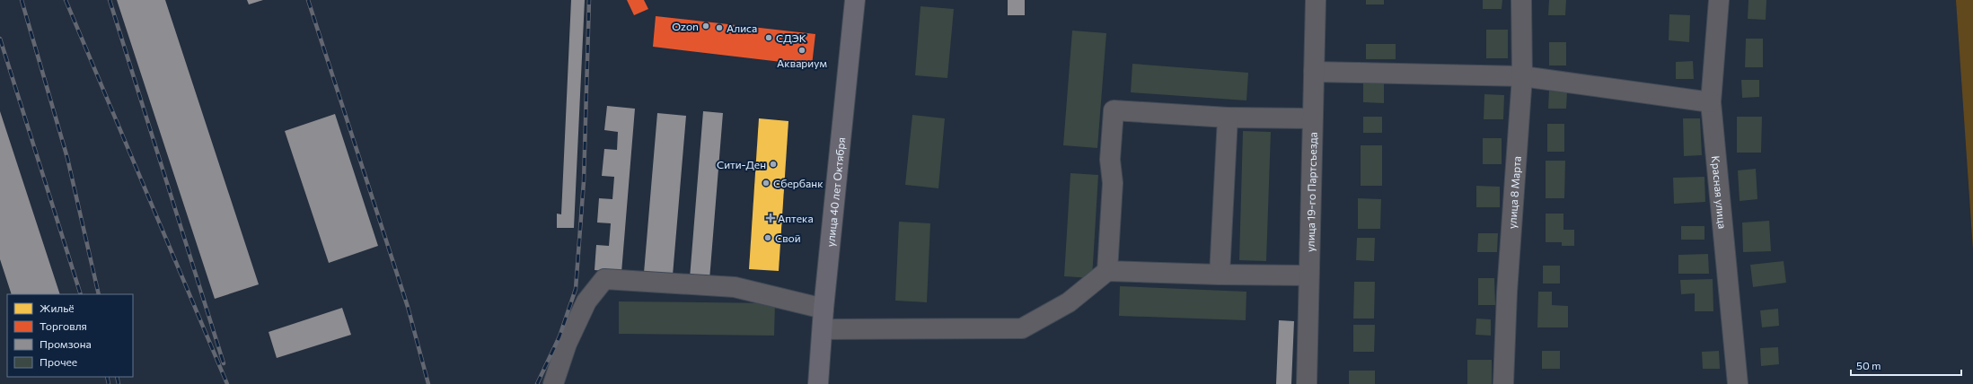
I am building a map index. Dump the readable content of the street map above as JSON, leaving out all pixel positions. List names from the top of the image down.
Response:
{
  "streets": {
    "main road": ["улица 40 лет Октября"],
    "street": ["улица 19-го Партсъезда", "улица 8 Марта", "Красная улица"]
  },
  "places": {
    "other": [
      "Ozon",
      "Алиса",
      "СДЭК",
      "Аквариум",
      "Сити-Ден",
      "Сбербанк",
      "Свой"
    ],
    "health": ["Аптека"]
  },
  "legend": [
    "Жильё",
    "Торговля",
    "Промзона",
    "Прочее"
  ],
  "scale_bar": "50 m"
}
